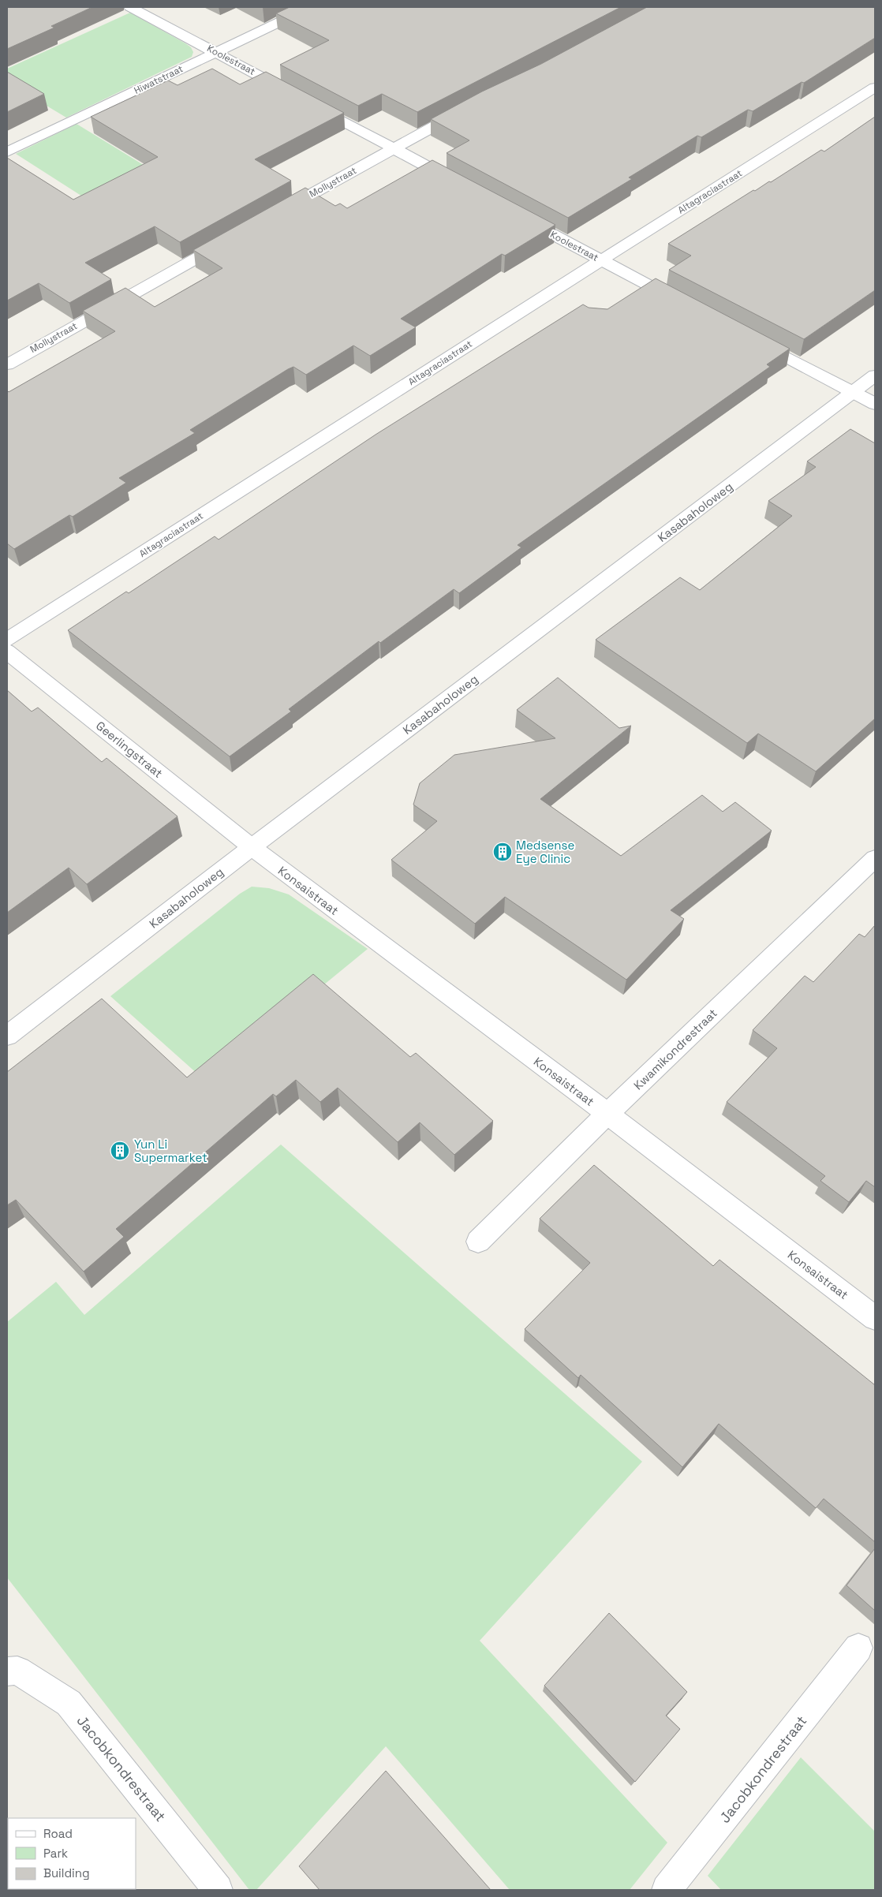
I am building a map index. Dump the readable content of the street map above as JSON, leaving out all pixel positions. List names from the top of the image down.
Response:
{
  "streets": {
    "street": [
      "Koolestraat",
      "Hiwatstraat",
      "Mollystraat",
      "Altagraciastraat",
      "Kasabaholoweg",
      "Geerlingstraat",
      "Konsaistraat",
      "Kwamikondrestraat",
      "Jacobkondrestraat"
    ]
  },
  "crossings": [
    ["Koolestraat", "Hiwatstraat"],
    ["Koolestraat", "Mollystraat"],
    ["Koolestraat", "Altagraciastraat"],
    ["Kasabaholoweg", "Geerlingstraat"],
    ["Kasabaholoweg", "Konsaistraat"],
    ["Geerlingstraat", "Konsaistraat"],
    ["Konsaistraat", "Kwamikondrestraat"]
  ],
  "places": {
    "building": ["Medsense Eye Clinic", "Yun Li Supermarket"]
  },
  "legend": ["Road", "Park", "Building"]
}
